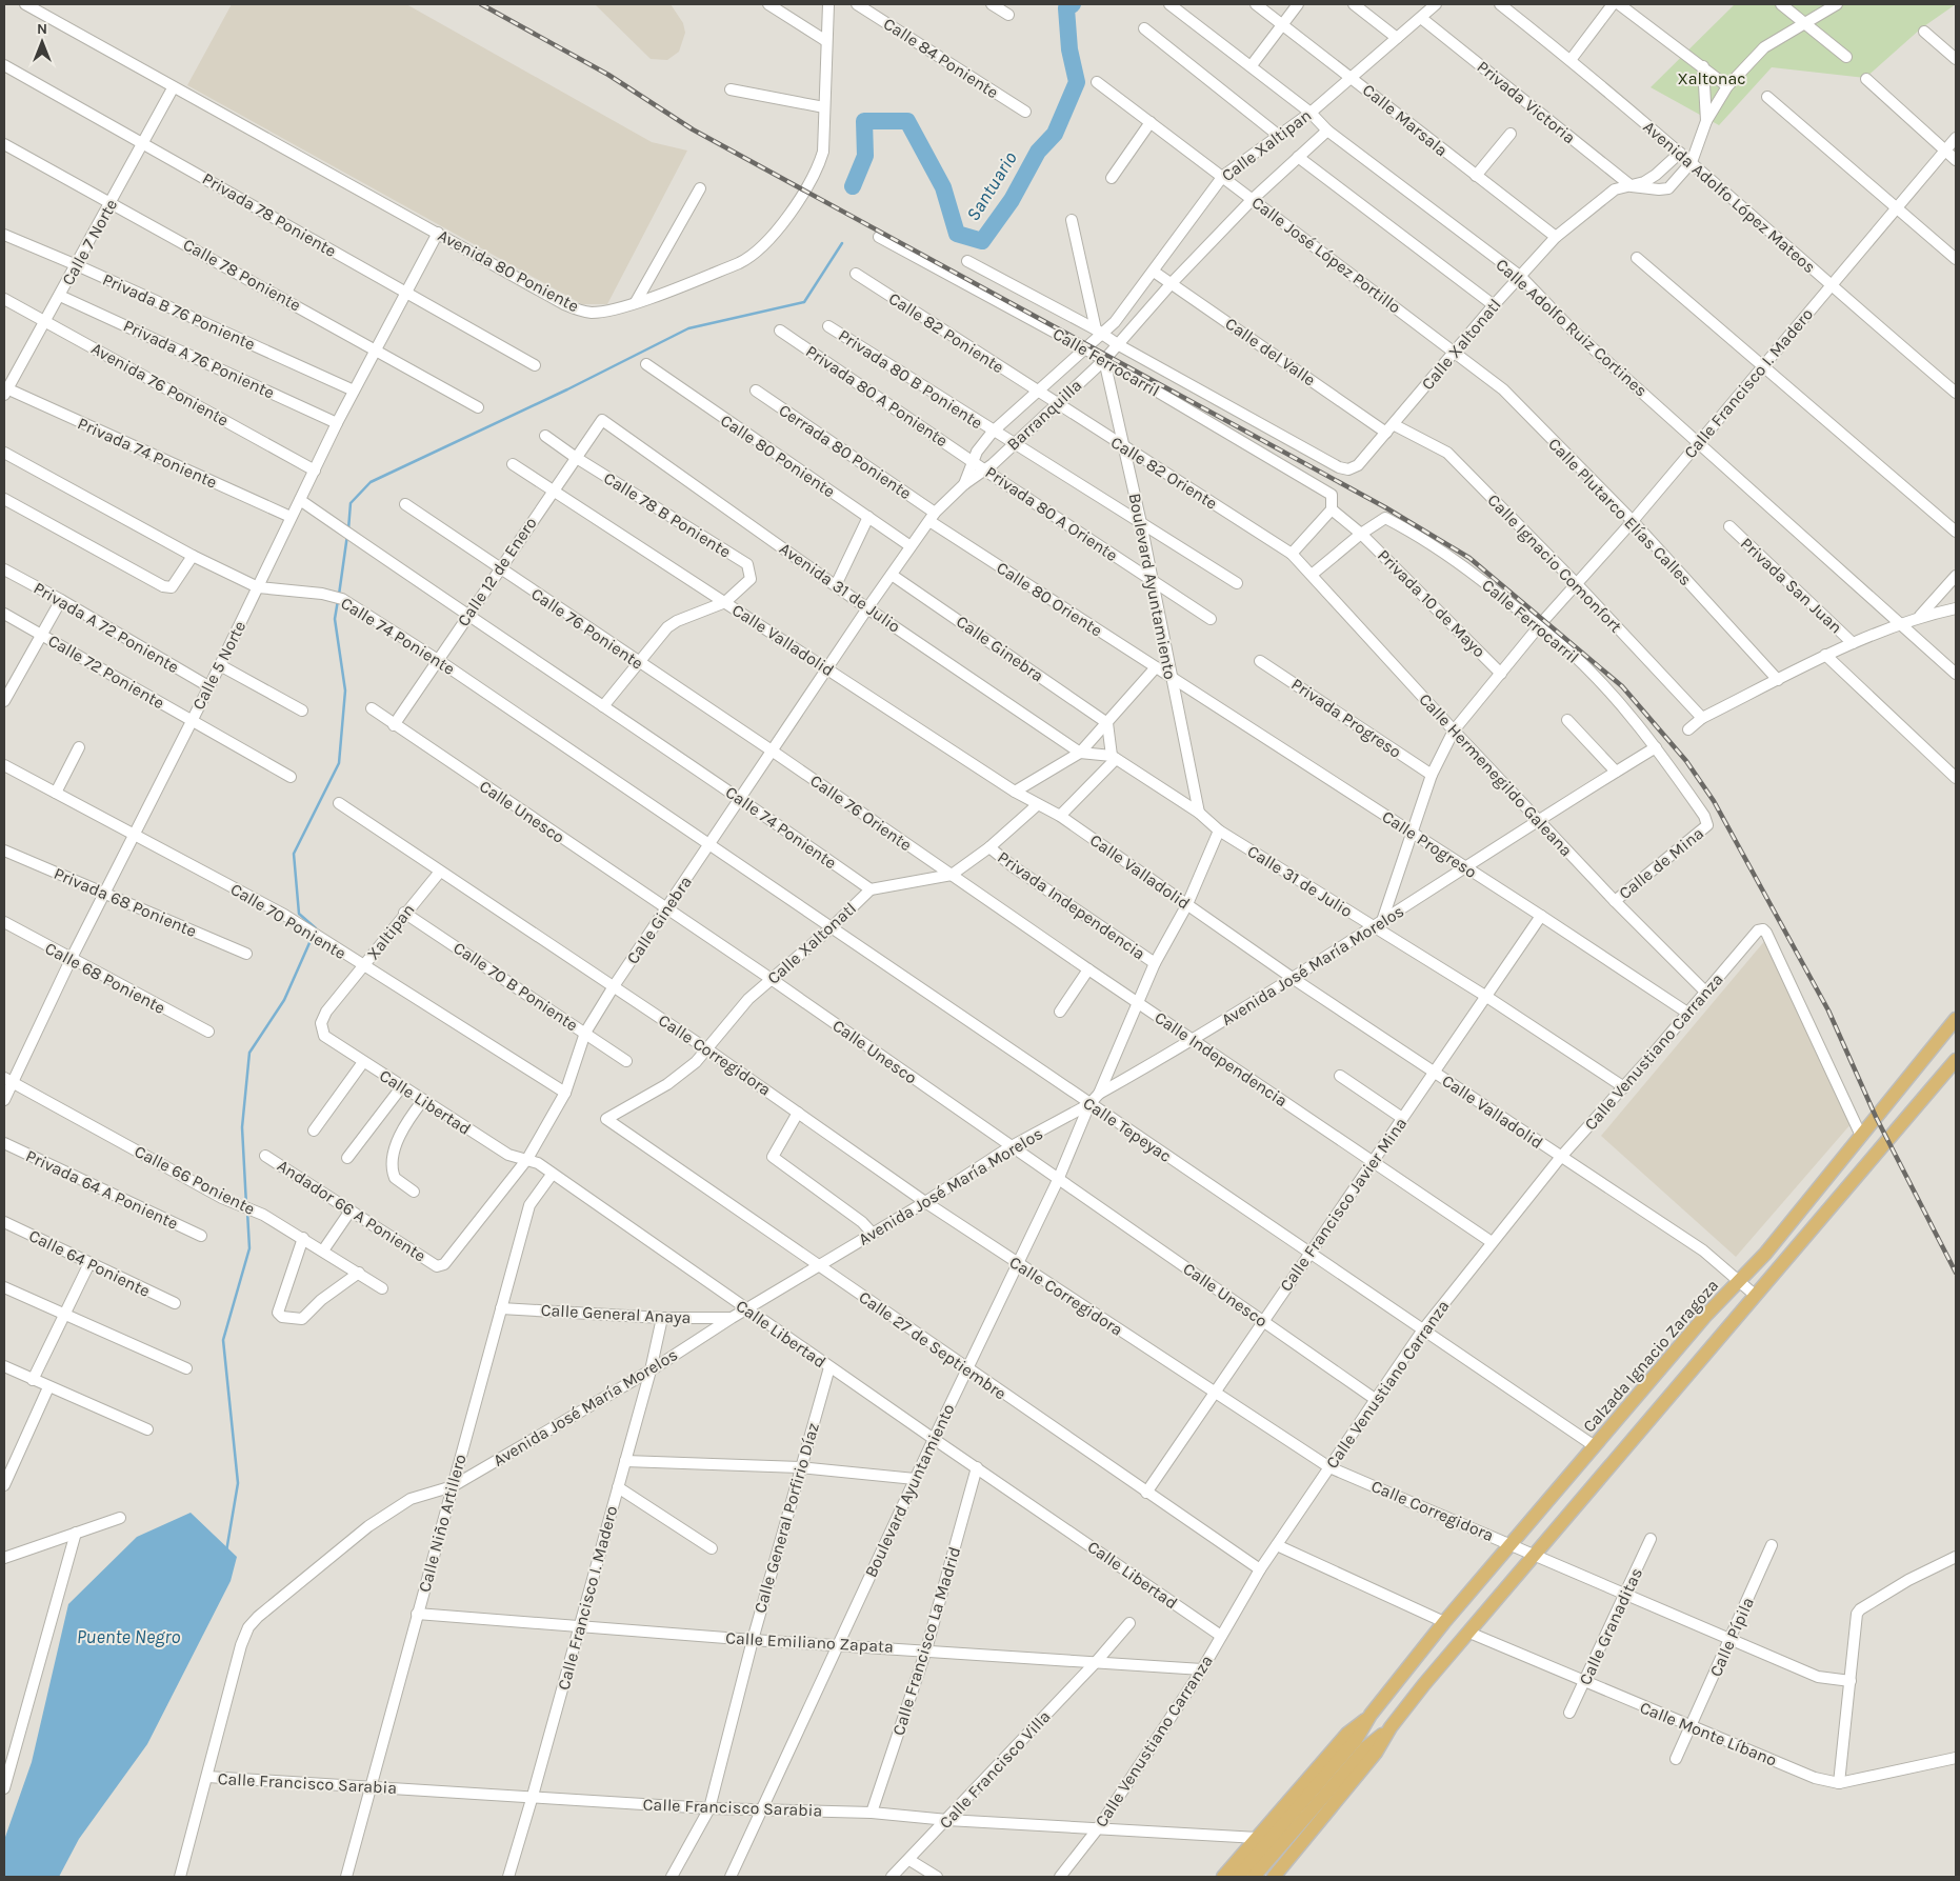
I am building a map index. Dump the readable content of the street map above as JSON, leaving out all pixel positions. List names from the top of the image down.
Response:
{
  "streets": {
    "main road": ["Calzada Ignacio Zaragoza"],
    "street": [
      "Calle 84 Poniente",
      "Privada Victoria",
      "Calle Marsala",
      "Calle Xaltipan",
      "Avenida Adolfo López Mateos",
      "Privada 78 Poniente",
      "Calle 7 Norte",
      "Calle José López Portillo",
      "Avenida 80 Poniente",
      "Calle 78 Poniente",
      "Privada B 76 Poniente",
      "Calle Adolfo Ruiz Cortines",
      "Calle 82 Poniente",
      "Calle Xaltonatl",
      "Calle del Valle",
      "Privada A 76 Poniente",
      "Calle Ferrocarril",
      "Privada 80 B Poniente",
      "Calle Francisco I. Madero",
      "Avenida 76 Poniente",
      "Privada 80 A Poniente",
      "Barranquilla",
      "Cerrada 80 Poniente",
      "Privada 74 Poniente",
      "Calle 80 Poniente",
      "Calle 82 Oriente",
      "Calle Plutarco Elías Calles",
      "Privada 80 A Oriente",
      "Calle 78 B Poniente",
      "Calle Ignacio Comonfort",
      "Calle 12 de Enero",
      "Privada San Juan",
      "Boulevard Ayuntamiento",
      "Avenida 31 de Julio",
      "Calle 80 Oriente",
      "Privada 10 de Mayo",
      "Privada A 72 Poniente",
      "Calle 76 Poniente",
      "Calle 74 Poniente",
      "Calle Valladolid",
      "Calle Ginebra",
      "Calle 5 Norte",
      "Calle 72 Poniente",
      "Privada Progreso",
      "Calle Hermenegildo Galeana",
      "Calle Unesco",
      "Calle 76 Oriente",
      "Calle Progreso",
      "Calle de Mina",
      "Calle 31 de Julio",
      "Privada 68 Poniente",
      "Privada Independencia",
      "Calle 70 Poniente",
      "Xaltipan",
      "Avenida José María Morelos",
      "Calle 68 Poniente",
      "Calle 70 B Poniente",
      "Calle Venustiano Carranza",
      "Calle Corregidora",
      "Calle Independencia",
      "Calle Libertad",
      "Calle Tepeyac",
      "Calle 66 Poniente",
      "Privada 64 A Poniente",
      "Calle Francisco Javier Mina",
      "Andador 66 A Poniente",
      "Calle 64 Poniente",
      "Calle General Anaya",
      "Calle 27 de Septiembre",
      "Calle General Porfirio Díaz",
      "Calle Niño Artillero",
      "Calle Granaditas",
      "Calle Pípila",
      "Calle Francisco La Madrid",
      "Calle Emiliano Zapata",
      "Calle Monte Líbano",
      "Calle Francisco Villa",
      "Calle Francisco Sarabia"
    ]
  },
  "crossings": [
    ["Privada Victoria", "Calle Xaltipan"],
    ["Privada Victoria", "Calle Xaltonatl"],
    ["Calle Marsala", "Calle Xaltipan"],
    ["Calle Marsala", "Calle Xaltonatl"],
    ["Calle Xaltipan", "Calle José López Portillo"],
    ["Calle Xaltipan", "Calle Adolfo Ruiz Cortines"],
    ["Calle Xaltipan", "Calle del Valle"],
    ["Calle Xaltipan", "Calle Ferrocarril"],
    ["Calle Xaltipan", "Calle Ginebra"],
    ["Avenida Adolfo López Mateos", "Calle Xaltonatl"],
    ["Avenida Adolfo López Mateos", "Calle Francisco I. Madero"],
    ["Privada 78 Poniente", "Calle 7 Norte"],
    ["Privada 78 Poniente", "Calle 5 Norte"],
    ["Calle 7 Norte", "Avenida 80 Poniente"],
    ["Calle 7 Norte", "Calle 78 Poniente"],
    ["Calle 7 Norte", "Privada B 76 Poniente"],
    ["Calle 7 Norte", "Privada A 76 Poniente"],
    ["Calle 7 Norte", "Avenida 76 Poniente"],
    ["Calle 7 Norte", "Privada 74 Poniente"],
    ["Calle José López Portillo", "Calle Xaltonatl"],
    ["Calle José López Portillo", "Barranquilla"],
    ["Calle José López Portillo", "Calle Plutarco Elías Calles"],
    ["Avenida 80 Poniente", "Calle 5 Norte"],
    ["Calle 78 Poniente", "Calle 5 Norte"],
    ["Privada B 76 Poniente", "Calle 5 Norte"],
    ["Calle Adolfo Ruiz Cortines", "Calle Xaltonatl"],
    ["Calle Adolfo Ruiz Cortines", "Calle Francisco I. Madero"],
    ["Calle Adolfo Ruiz Cortines", "Barranquilla"],
    ["Calle 82 Poniente", "Calle 82 Oriente"],
    ["Calle 82 Poniente", "Calle Ginebra"],
    ["Calle Xaltonatl", "Calle del Valle"],
    ["Calle Xaltonatl", "Barranquilla"],
    ["Calle Xaltonatl", "Calle Plutarco Elías Calles"],
    ["Calle Xaltonatl", "Calle Ignacio Comonfort"],
    ["Calle Xaltonatl", "Calle 74 Poniente"],
    ["Calle Xaltonatl", "Calle Valladolid"],
    ["Calle Xaltonatl", "Calle Unesco"],
    ["Calle Xaltonatl", "Calle 76 Oriente"],
    ["Calle Xaltonatl", "Privada Independencia"],
    ["Calle Xaltonatl", "Calle Corregidora"],
    ["Calle Xaltonatl", "Calle Independencia"],
    ["Calle Xaltonatl", "Calle Tepeyac"],
    ["Calle Xaltonatl", "Calle 27 de Septiembre"],
    ["Calle del Valle", "Barranquilla"],
    ["Calle del Valle", "Calle Ignacio Comonfort"],
    ["Privada A 76 Poniente", "Calle 5 Norte"],
    ["Calle Ferrocarril", "Calle Francisco I. Madero"],
    ["Calle Ferrocarril", "Barranquilla"],
    ["Calle Ferrocarril", "Boulevard Ayuntamiento"],
    ["Calle Ferrocarril", "Privada 10 de Mayo"],
    ["Calle Ferrocarril", "Calle Ginebra"],
    ["Calle Ferrocarril", "Calle de Mina"],
    ["Calle Ferrocarril", "Avenida José María Morelos"],
    ["Privada 80 B Poniente", "Barranquilla"],
    ["Privada 80 B Poniente", "Boulevard Ayuntamiento"],
    ["Privada 80 B Poniente", "Calle Ginebra"],
    ["Calle Francisco I. Madero", "Calle Plutarco Elías Calles"],
    ["Calle Francisco I. Madero", "Calle Ignacio Comonfort"],
    ["Calle Francisco I. Madero", "Privada 10 de Mayo"],
    ["Calle Francisco I. Madero", "Privada Progreso"],
    ["Calle Francisco I. Madero", "Calle Hermenegildo Galeana"],
    ["Calle Francisco I. Madero", "Calle Progreso"],
    ["Calle Francisco I. Madero", "Calle 31 de Julio"],
    ["Calle Francisco I. Madero", "Avenida José María Morelos"],
    ["Calle Francisco I. Madero", "Calle General Anaya"],
    ["Calle Francisco I. Madero", "Calle Emiliano Zapata"],
    ["Calle Francisco I. Madero", "Calle Francisco Sarabia"],
    ["Avenida 76 Poniente", "Calle 5 Norte"],
    ["Privada 80 A Poniente", "Privada 80 A Oriente"],
    ["Privada 80 A Poniente", "Calle Ginebra"],
    ["Barranquilla", "Calle 82 Oriente"],
    ["Barranquilla", "Privada 80 A Oriente"],
    ["Barranquilla", "Boulevard Ayuntamiento"],
    ["Barranquilla", "Calle Ginebra"],
    ["Cerrada 80 Poniente", "Calle 80 Oriente"],
    ["Cerrada 80 Poniente", "Calle Ginebra"],
    ["Privada 74 Poniente", "Calle 5 Norte"],
    ["Calle 80 Poniente", "Calle Ginebra"],
    ["Calle 82 Oriente", "Boulevard Ayuntamiento"],
    ["Calle 82 Oriente", "Calle Ginebra"],
    ["Calle 82 Oriente", "Calle Hermenegildo Galeana"],
    ["Privada 80 A Oriente", "Boulevard Ayuntamiento"],
    ["Privada 80 A Oriente", "Calle Ginebra"],
    ["Calle 78 B Poniente", "Calle 12 de Enero"],
    ["Calle 78 B Poniente", "Calle Valladolid"],
    ["Calle 12 de Enero", "Avenida 31 de Julio"],
    ["Calle 12 de Enero", "Calle 76 Poniente"],
    ["Calle 12 de Enero", "Calle 74 Poniente"],
    ["Calle 12 de Enero", "Calle Valladolid"],
    ["Calle 12 de Enero", "Calle Unesco"],
    ["Boulevard Ayuntamiento", "Calle 80 Oriente"],
    ["Boulevard Ayuntamiento", "Calle Unesco"],
    ["Boulevard Ayuntamiento", "Calle Progreso"],
    ["Boulevard Ayuntamiento", "Calle 31 de Julio"],
    ["Boulevard Ayuntamiento", "Avenida José María Morelos"],
    ["Boulevard Ayuntamiento", "Calle Corregidora"],
    ["Boulevard Ayuntamiento", "Calle Libertad"],
    ["Boulevard Ayuntamiento", "Calle Tepeyac"],
    ["Boulevard Ayuntamiento", "Calle 27 de Septiembre"],
    ["Boulevard Ayuntamiento", "Calle Emiliano Zapata"],
    ["Boulevard Ayuntamiento", "Calle Francisco Sarabia"],
    ["Avenida 31 de Julio", "Calle Ginebra"],
    ["Avenida 31 de Julio", "Calle 31 de Julio"],
    ["Calle 80 Oriente", "Calle Ginebra"],
    ["Calle 80 Oriente", "Calle Progreso"],
    ["Privada A 72 Poniente", "Calle 5 Norte"],
    ["Calle 76 Poniente", "Calle Ginebra"],
    ["Calle 76 Poniente", "Calle 76 Oriente"],
    ["Calle 74 Poniente", "Calle Ginebra"],
    ["Calle 74 Poniente", "Calle 5 Norte"],
    ["Calle 74 Poniente", "Calle Tepeyac"],
    ["Calle Valladolid", "Calle Ginebra"],
    ["Calle Valladolid", "Avenida José María Morelos"],
    ["Calle Valladolid", "Calle Venustiano Carranza"],
    ["Calle Valladolid", "Calle Francisco Javier Mina"],
    ["Calle Valladolid", "Calzada Ignacio Zaragoza"],
    ["Calle Ginebra", "Calle Unesco"],
    ["Calle Ginebra", "Calle 76 Oriente"],
    ["Calle Ginebra", "Calle 70 Poniente"],
    ["Calle Ginebra", "Calle 70 B Poniente"],
    ["Calle Ginebra", "Calle Corregidora"],
    ["Calle Ginebra", "Calle Libertad"],
    ["Calle Ginebra", "Andador 66 A Poniente"],
    ["Calle 5 Norte", "Calle 72 Poniente"],
    ["Calle 5 Norte", "Privada 68 Poniente"],
    ["Calle 5 Norte", "Calle 70 Poniente"],
    ["Calle 5 Norte", "Calle 68 Poniente"],
    ["Calle 5 Norte", "Calle 66 Poniente"],
    ["Calle Hermenegildo Galeana", "Calle de Mina"],
    ["Calle Hermenegildo Galeana", "Avenida José María Morelos"],
    ["Calle Hermenegildo Galeana", "Calle Venustiano Carranza"],
    ["Calle Unesco", "Avenida José María Morelos"],
    ["Calle Unesco", "Calle Venustiano Carranza"],
    ["Calle Unesco", "Calle Francisco Javier Mina"],
    ["Calle 76 Oriente", "Calle Independencia"],
    ["Calle Progreso", "Avenida José María Morelos"],
    ["Calle Progreso", "Calle Venustiano Carranza"],
    ["Calle Progreso", "Calle Francisco Javier Mina"],
    ["Calle 31 de Julio", "Avenida José María Morelos"],
    ["Calle 31 de Julio", "Calle Venustiano Carranza"],
    ["Calle 31 de Julio", "Calle Francisco Javier Mina"],
    ["Calle 70 Poniente", "Xaltipan"],
    ["Xaltipan", "Calle 70 B Poniente"],
    ["Xaltipan", "Calle Corregidora"],
    ["Xaltipan", "Calle Libertad"],
    ["Avenida José María Morelos", "Calle Corregidora"],
    ["Avenida José María Morelos", "Calle Independencia"],
    ["Avenida José María Morelos", "Calle Libertad"],
    ["Avenida José María Morelos", "Calle Tepeyac"],
    ["Avenida José María Morelos", "Calle General Anaya"],
    ["Avenida José María Morelos", "Calle 27 de Septiembre"],
    ["Avenida José María Morelos", "Calle Niño Artillero"],
    ["Avenida José María Morelos", "Calle Francisco Sarabia"],
    ["Calle Venustiano Carranza", "Calle Corregidora"],
    ["Calle Venustiano Carranza", "Calle Independencia"],
    ["Calle Venustiano Carranza", "Calle Libertad"],
    ["Calle Venustiano Carranza", "Calle Tepeyac"],
    ["Calle Venustiano Carranza", "Calle 27 de Septiembre"],
    ["Calle Venustiano Carranza", "Calzada Ignacio Zaragoza"],
    ["Calle Venustiano Carranza", "Calle Emiliano Zapata"],
    ["Calle Venustiano Carranza", "Calle Francisco Sarabia"],
    ["Calle Corregidora", "Calle Francisco Javier Mina"],
    ["Calle Corregidora", "Calzada Ignacio Zaragoza"],
    ["Calle Corregidora", "Calle Granaditas"],
    ["Calle Corregidora", "Calle Pípila"],
    ["Calle Independencia", "Calle Francisco Javier Mina"],
    ["Calle Libertad", "Calle General Porfirio Díaz"],
    ["Calle Libertad", "Calle Niño Artillero"],
    ["Calle Libertad", "Calle Francisco La Madrid"],
    ["Calle Tepeyac", "Calle Francisco Javier Mina"],
    ["Calle Tepeyac", "Calzada Ignacio Zaragoza"],
    ["Calle Francisco Javier Mina", "Calle 27 de Septiembre"],
    ["Calle General Anaya", "Calle Niño Artillero"],
    ["Calzada Ignacio Zaragoza", "Calle Monte Líbano"],
    ["Calzada Ignacio Zaragoza", "Calle Francisco Sarabia"],
    ["Calle General Porfirio Díaz", "Calle Emiliano Zapata"],
    ["Calle General Porfirio Díaz", "Calle Francisco Sarabia"],
    ["Calle Niño Artillero", "Calle Emiliano Zapata"],
    ["Calle Niño Artillero", "Calle Francisco Sarabia"],
    ["Calle Granaditas", "Calle Monte Líbano"],
    ["Calle Pípila", "Calle Monte Líbano"],
    ["Calle Francisco La Madrid", "Calle Emiliano Zapata"],
    ["Calle Francisco La Madrid", "Calle Francisco Sarabia"],
    ["Calle Emiliano Zapata", "Calle Francisco Villa"],
    ["Calle Francisco Villa", "Calle Francisco Sarabia"]
  ],
  "water": ["Santuario", "Puente Negro"],
  "parks": ["Xaltonac"],
  "north": "top"
}
